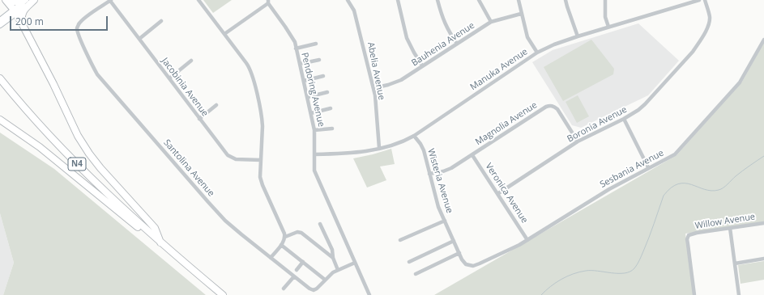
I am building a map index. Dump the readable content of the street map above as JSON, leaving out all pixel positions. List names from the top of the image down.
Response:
{
  "streets": {
    "highway": ["N4"],
    "street": [
      "Bauhenia Avenue",
      "Manuka Avenue",
      "Abelia Avenue",
      "Jacobinia Avenue",
      "Pendoring Avenue",
      "Magnolia Avenue",
      "Boronia Avenue",
      "Santolina Avenue",
      "Sesbania Avenue",
      "Wisteria Avenue",
      "Veronica Avenue",
      "Willow Avenue"
    ]
  },
  "crossings": [
    ["Bauhenia Avenue", "Abelia Avenue"],
    ["Manuka Avenue", "Abelia Avenue"],
    ["Manuka Avenue", "Pendoring Avenue"],
    ["Manuka Avenue", "Wisteria Avenue"],
    ["Jacobinia Avenue", "Santolina Avenue"],
    ["Pendoring Avenue", "Santolina Avenue"],
    ["Magnolia Avenue", "Boronia Avenue"],
    ["Magnolia Avenue", "Wisteria Avenue"],
    ["Magnolia Avenue", "Veronica Avenue"],
    ["Boronia Avenue", "Veronica Avenue"],
    ["Sesbania Avenue", "Wisteria Avenue"],
    ["Sesbania Avenue", "Veronica Avenue"]
  ],
  "scale_bar": "200 m"
}
